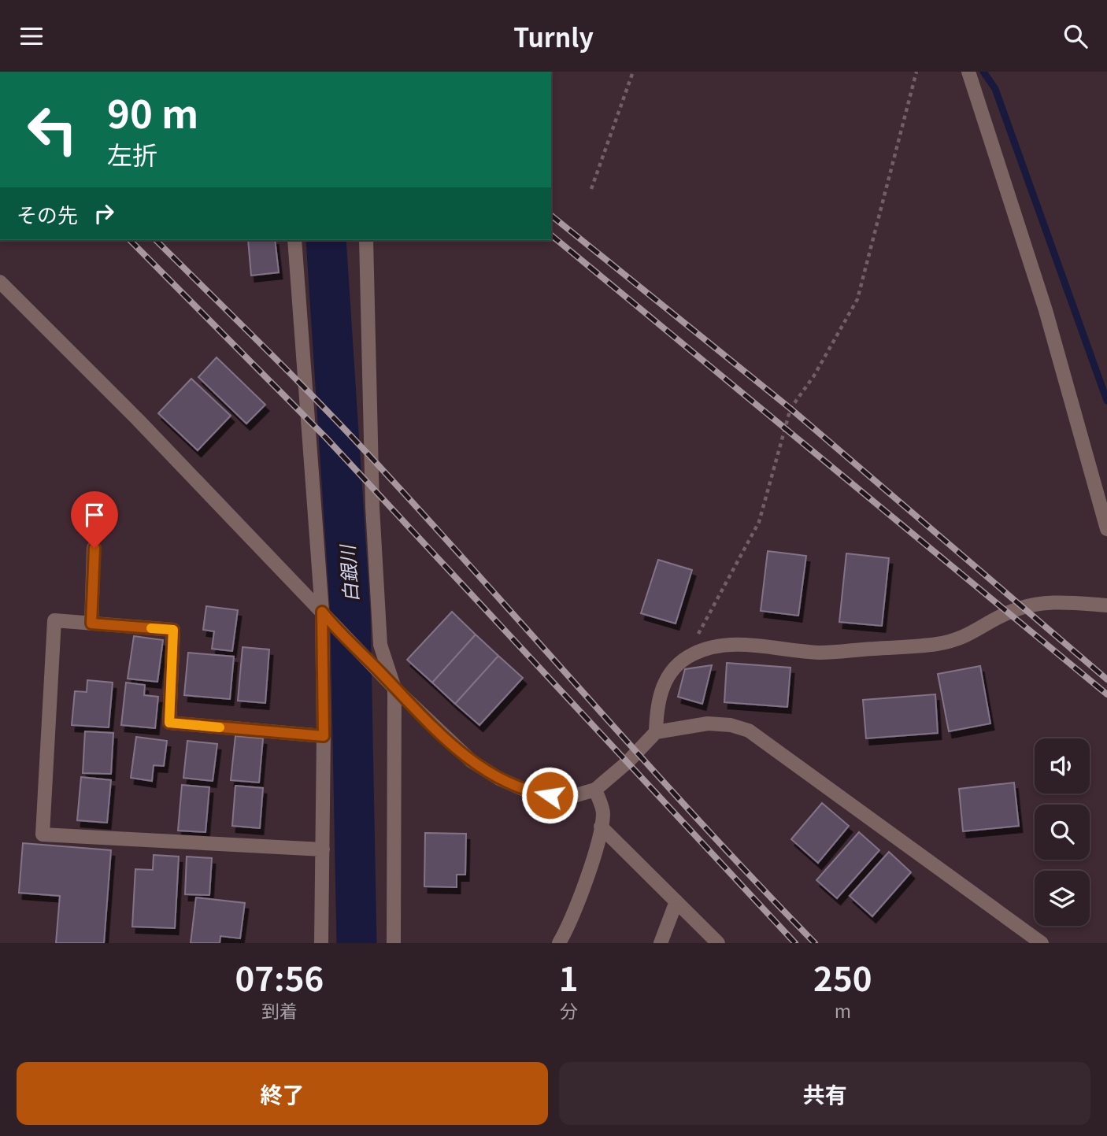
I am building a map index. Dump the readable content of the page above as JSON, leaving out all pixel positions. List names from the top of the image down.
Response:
{
  "water": ["白銀川"],
  "page": {
    "header": "Turnly",
    "turn": ["90 m", "左折"],
    "then": "その先",
    "eta": [
      "07:56",
      "到着",
      "1",
      "分",
      "250",
      "m"
    ],
    "buttons": ["終了", "共有"]
  }
}
